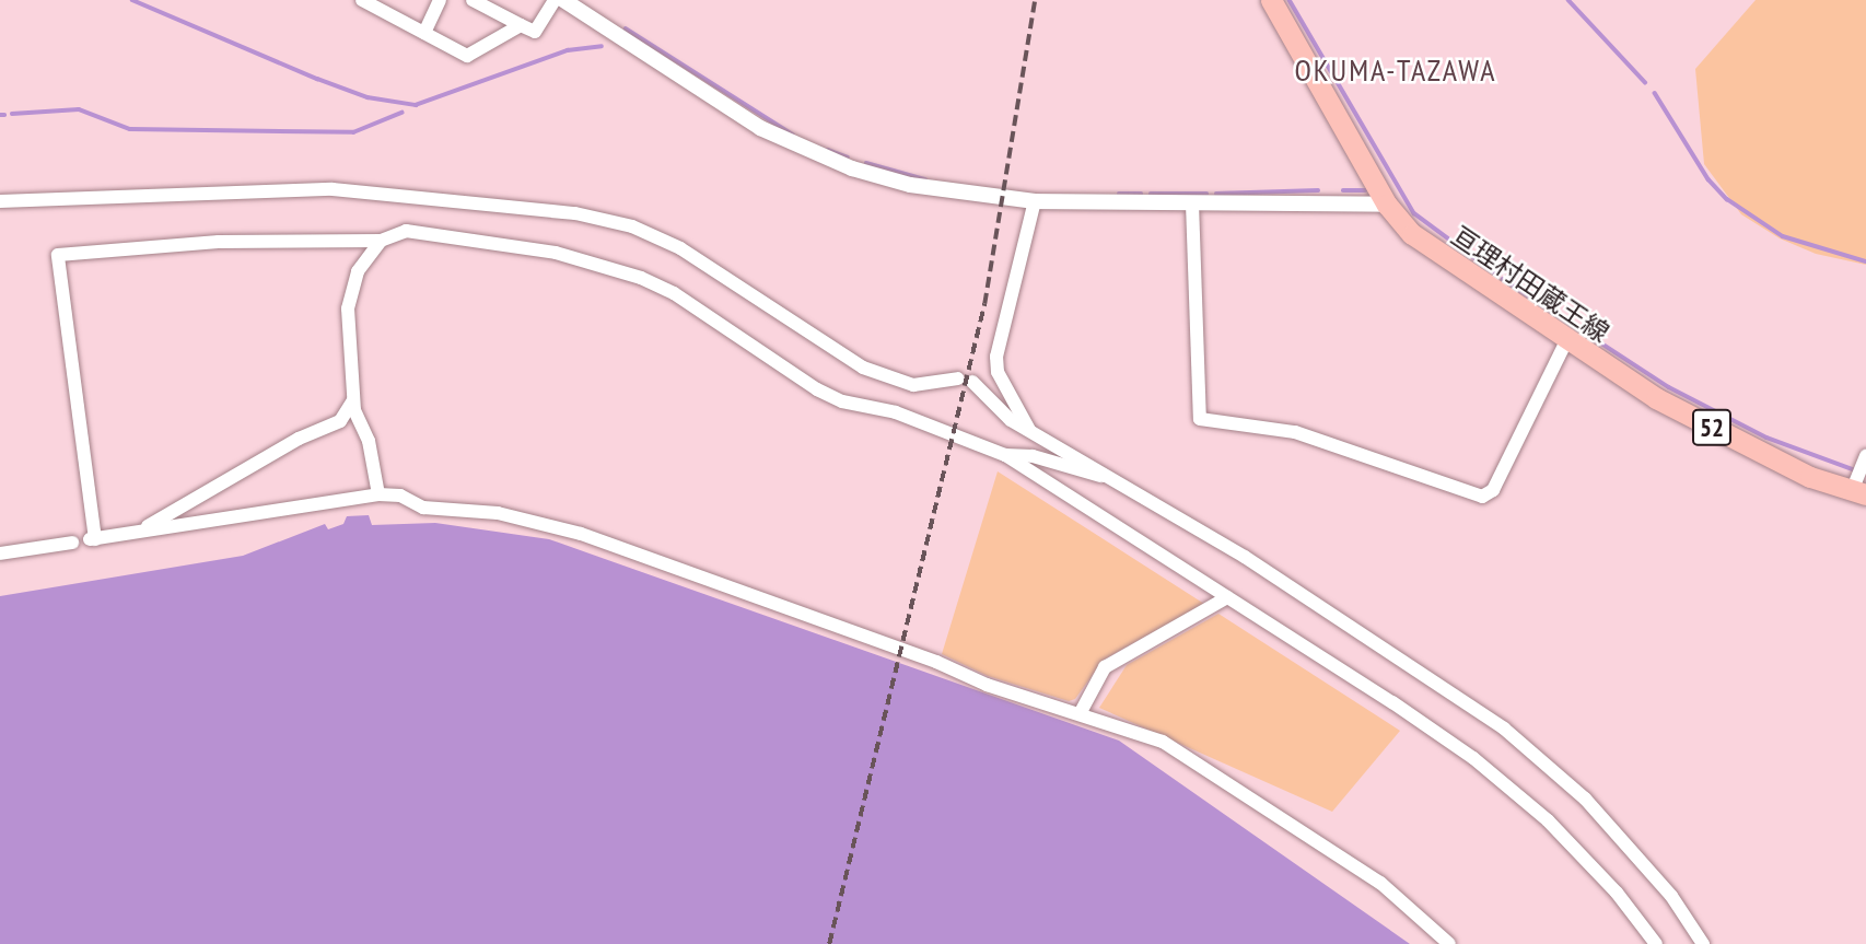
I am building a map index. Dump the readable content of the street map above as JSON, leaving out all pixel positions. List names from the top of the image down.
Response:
{
  "streets": {
    "main road": ["亘理村田蔵王線", "52"]
  },
  "districts": ["OKUMA-TAZAWA"]
}
